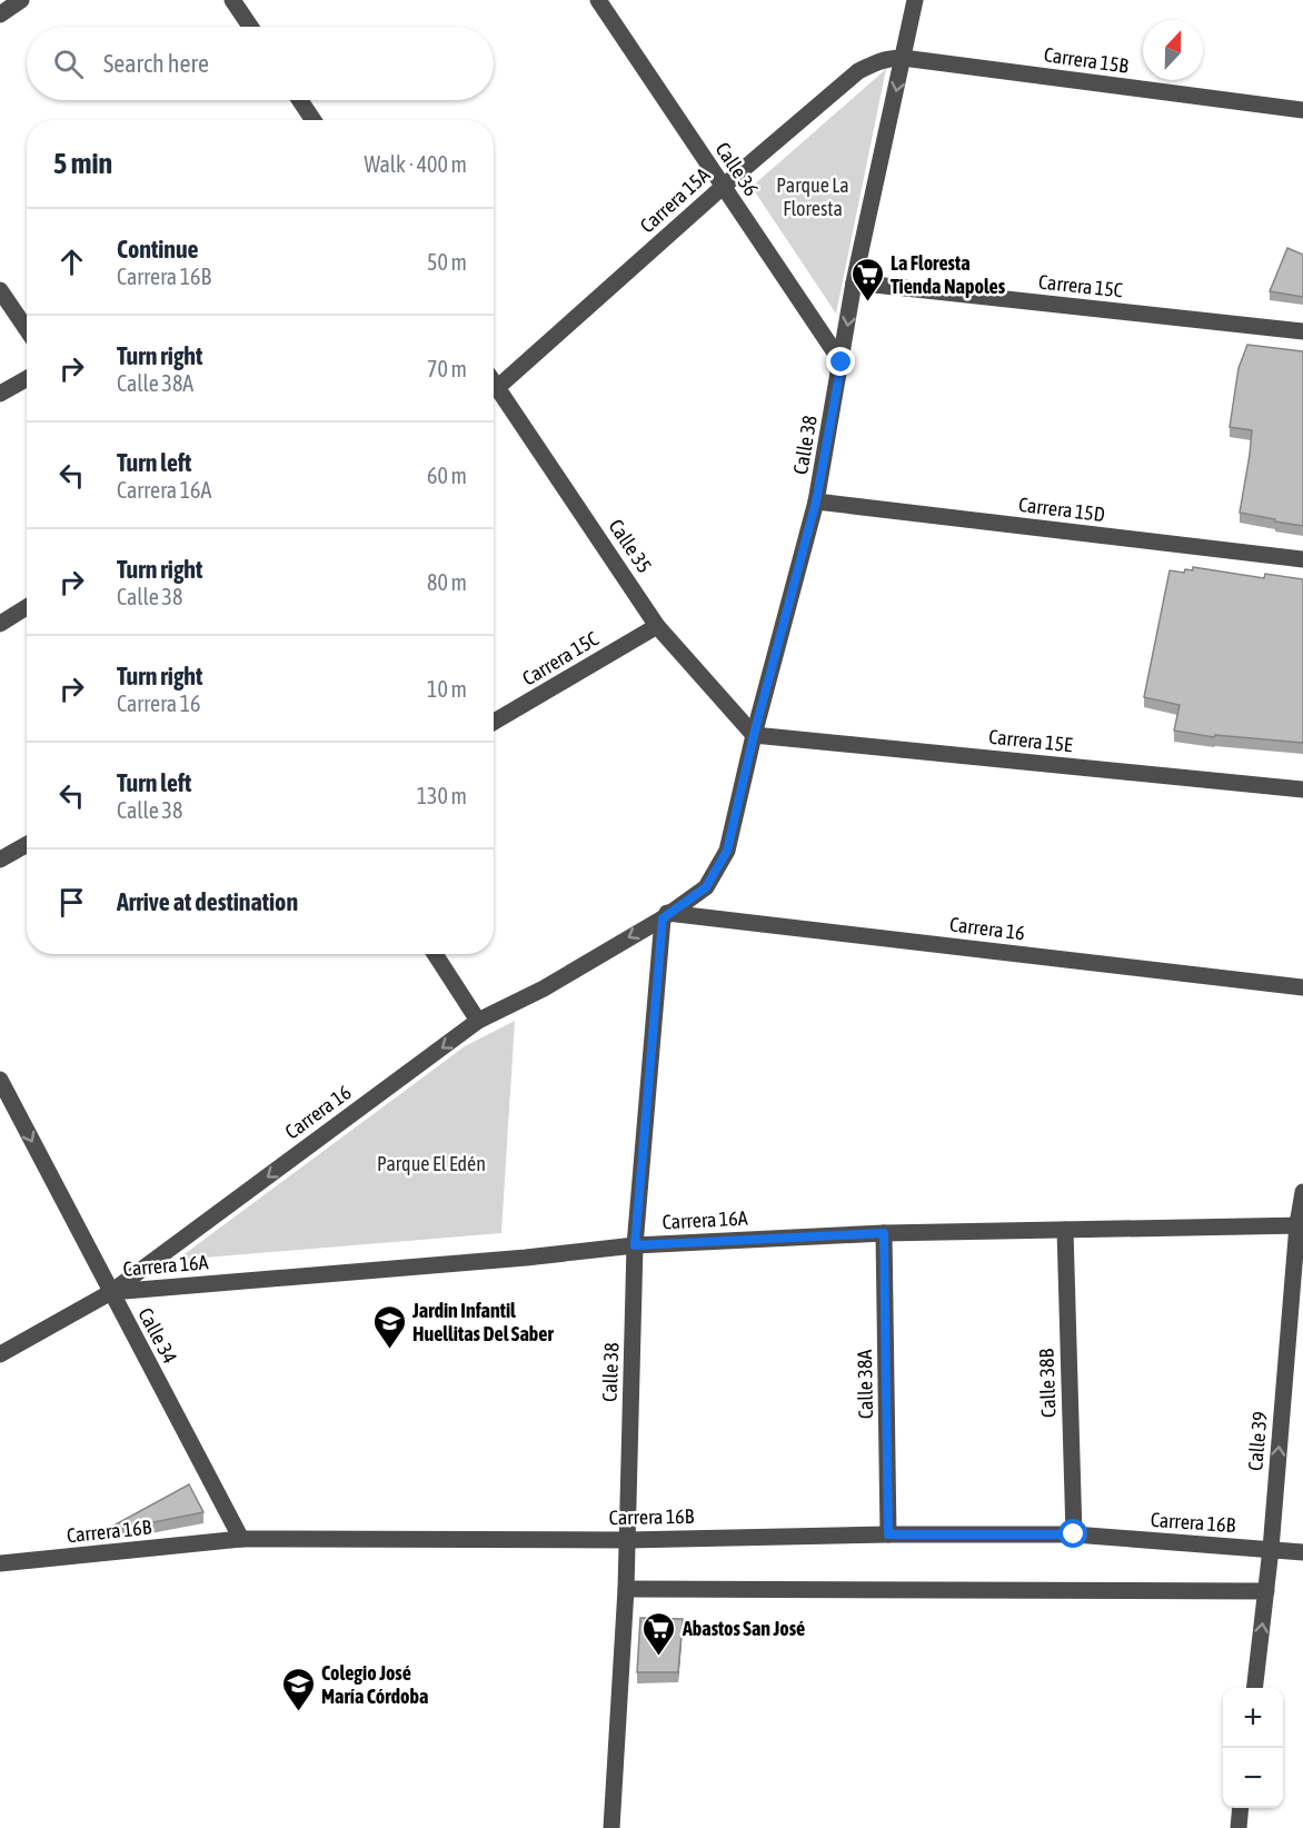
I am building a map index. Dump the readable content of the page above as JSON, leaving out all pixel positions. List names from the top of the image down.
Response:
{
  "streets": {
    "street": [
      "Carrera 15B",
      "Calle 36",
      "Carrera 15A",
      "Carrera 15C",
      "Calle 38",
      "Carrera 15D",
      "Calle 35",
      "Carrera 15E",
      "Carrera 16",
      "Carrera 16A",
      "Calle 34",
      "Calle 38B",
      "Calle 38A",
      "Calle 39",
      "Carrera 16B"
    ]
  },
  "crossings": [
    ["Carrera 15B", "Carrera 15A"],
    ["Carrera 15B", "Calle 38"],
    ["Calle 36", "Carrera 15A"],
    ["Calle 36", "Calle 38"],
    ["Carrera 15A", "Calle 38"],
    ["Carrera 15C", "Calle 38"],
    ["Carrera 15C", "Calle 35"],
    ["Calle 38", "Carrera 15D"],
    ["Calle 38", "Calle 35"],
    ["Calle 38", "Carrera 15E"],
    ["Calle 38", "Carrera 16"],
    ["Calle 38", "Carrera 16A"],
    ["Calle 38", "Carrera 16B"],
    ["Calle 35", "Carrera 15E"],
    ["Carrera 16", "Carrera 16A"],
    ["Carrera 16", "Calle 34"],
    ["Carrera 16A", "Calle 34"],
    ["Carrera 16A", "Calle 38B"],
    ["Carrera 16A", "Calle 38A"],
    ["Carrera 16A", "Calle 39"],
    ["Calle 34", "Carrera 16B"],
    ["Calle 38B", "Carrera 16B"],
    ["Calle 38A", "Carrera 16B"],
    ["Calle 39", "Carrera 16B"]
  ],
  "one_way": ["Carrera 16", "Calle 34", "Calle 39"],
  "parks": ["Parque La Floresta", "Parque El Edén"],
  "places": {
    "supermarket": ["La Floresta Tienda Napoles", "Abastos San José"],
    "school or university": ["Jardin Infantil Huellitas Del Saber", "Colegio José María Córdoba"]
  },
  "north": "top",
  "page": {
    "search": "Search here",
    "heading": ["5 min", "Walk · 400 m"],
    "list": [
      ["Continue", "Carrera 16B", "50 m"],
      ["Turn right", "Calle 38A", "70 m"],
      ["Turn left", "Carrera 16A", "60 m"],
      ["Turn right", "Calle 38", "80 m"],
      ["Turn right", "Carrera 16", "10 m"],
      ["Turn left", "Calle 38", "130 m"],
      "Arrive at destination"
    ],
    "map_buttons": ["+", "−"]
  }
}
